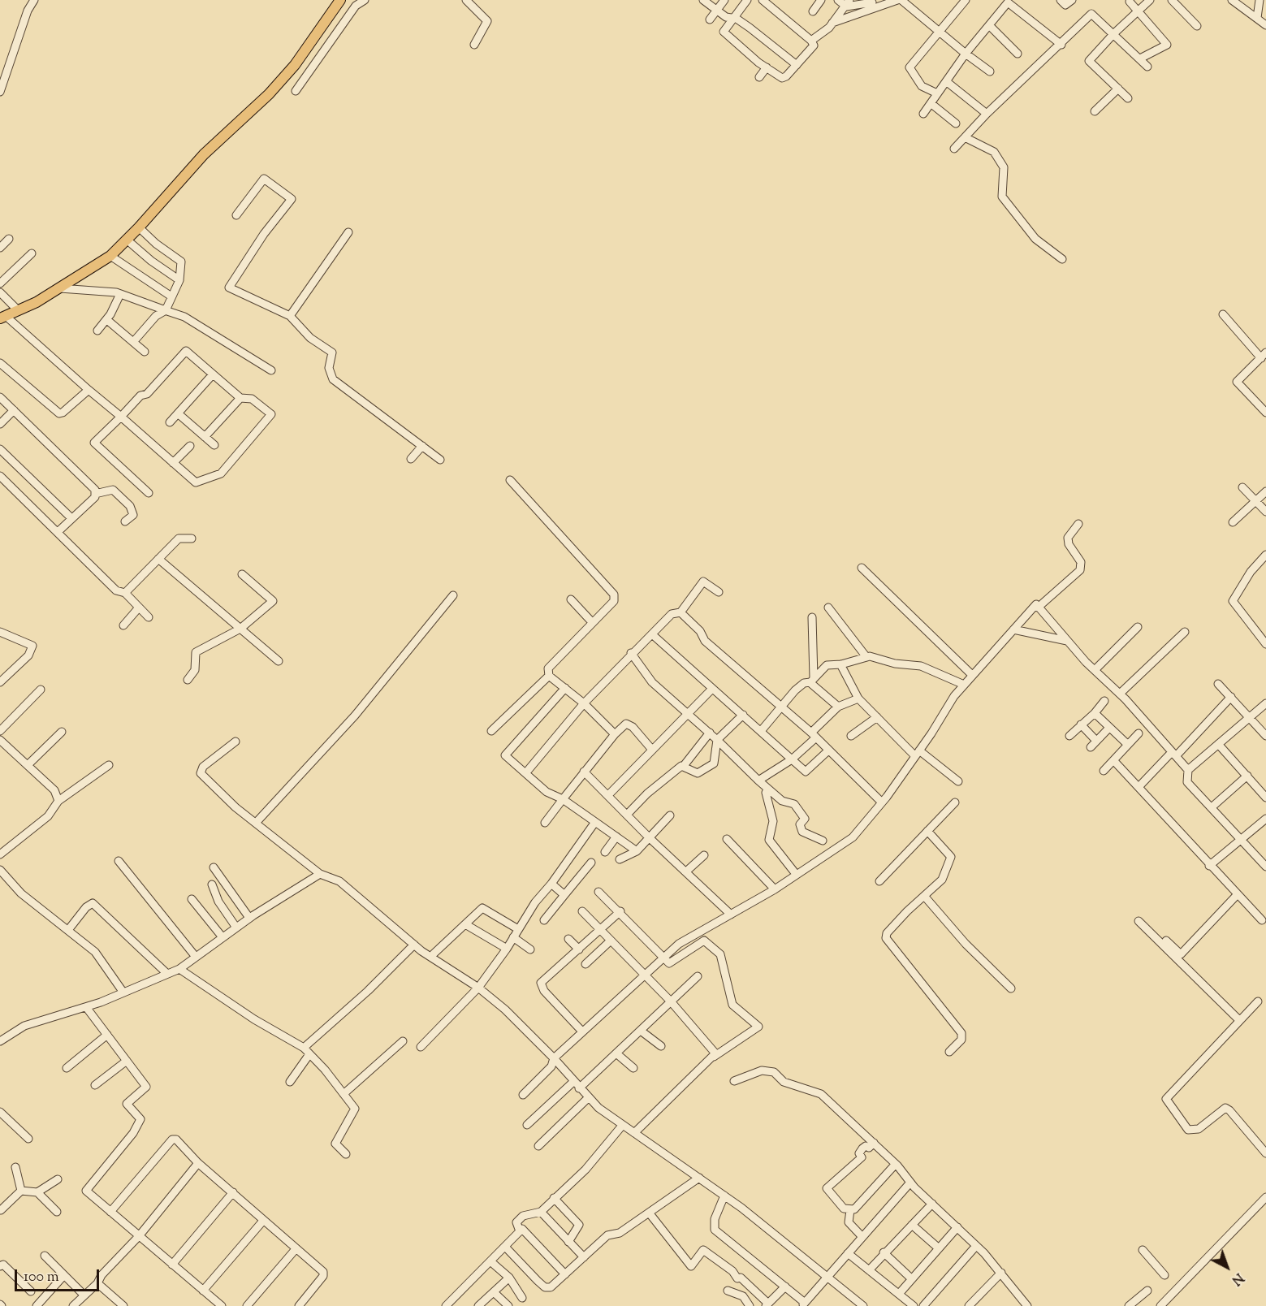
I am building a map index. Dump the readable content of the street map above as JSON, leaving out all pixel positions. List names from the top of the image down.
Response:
{
  "scale_bar": "100 m",
  "north": "bottom right"
}
